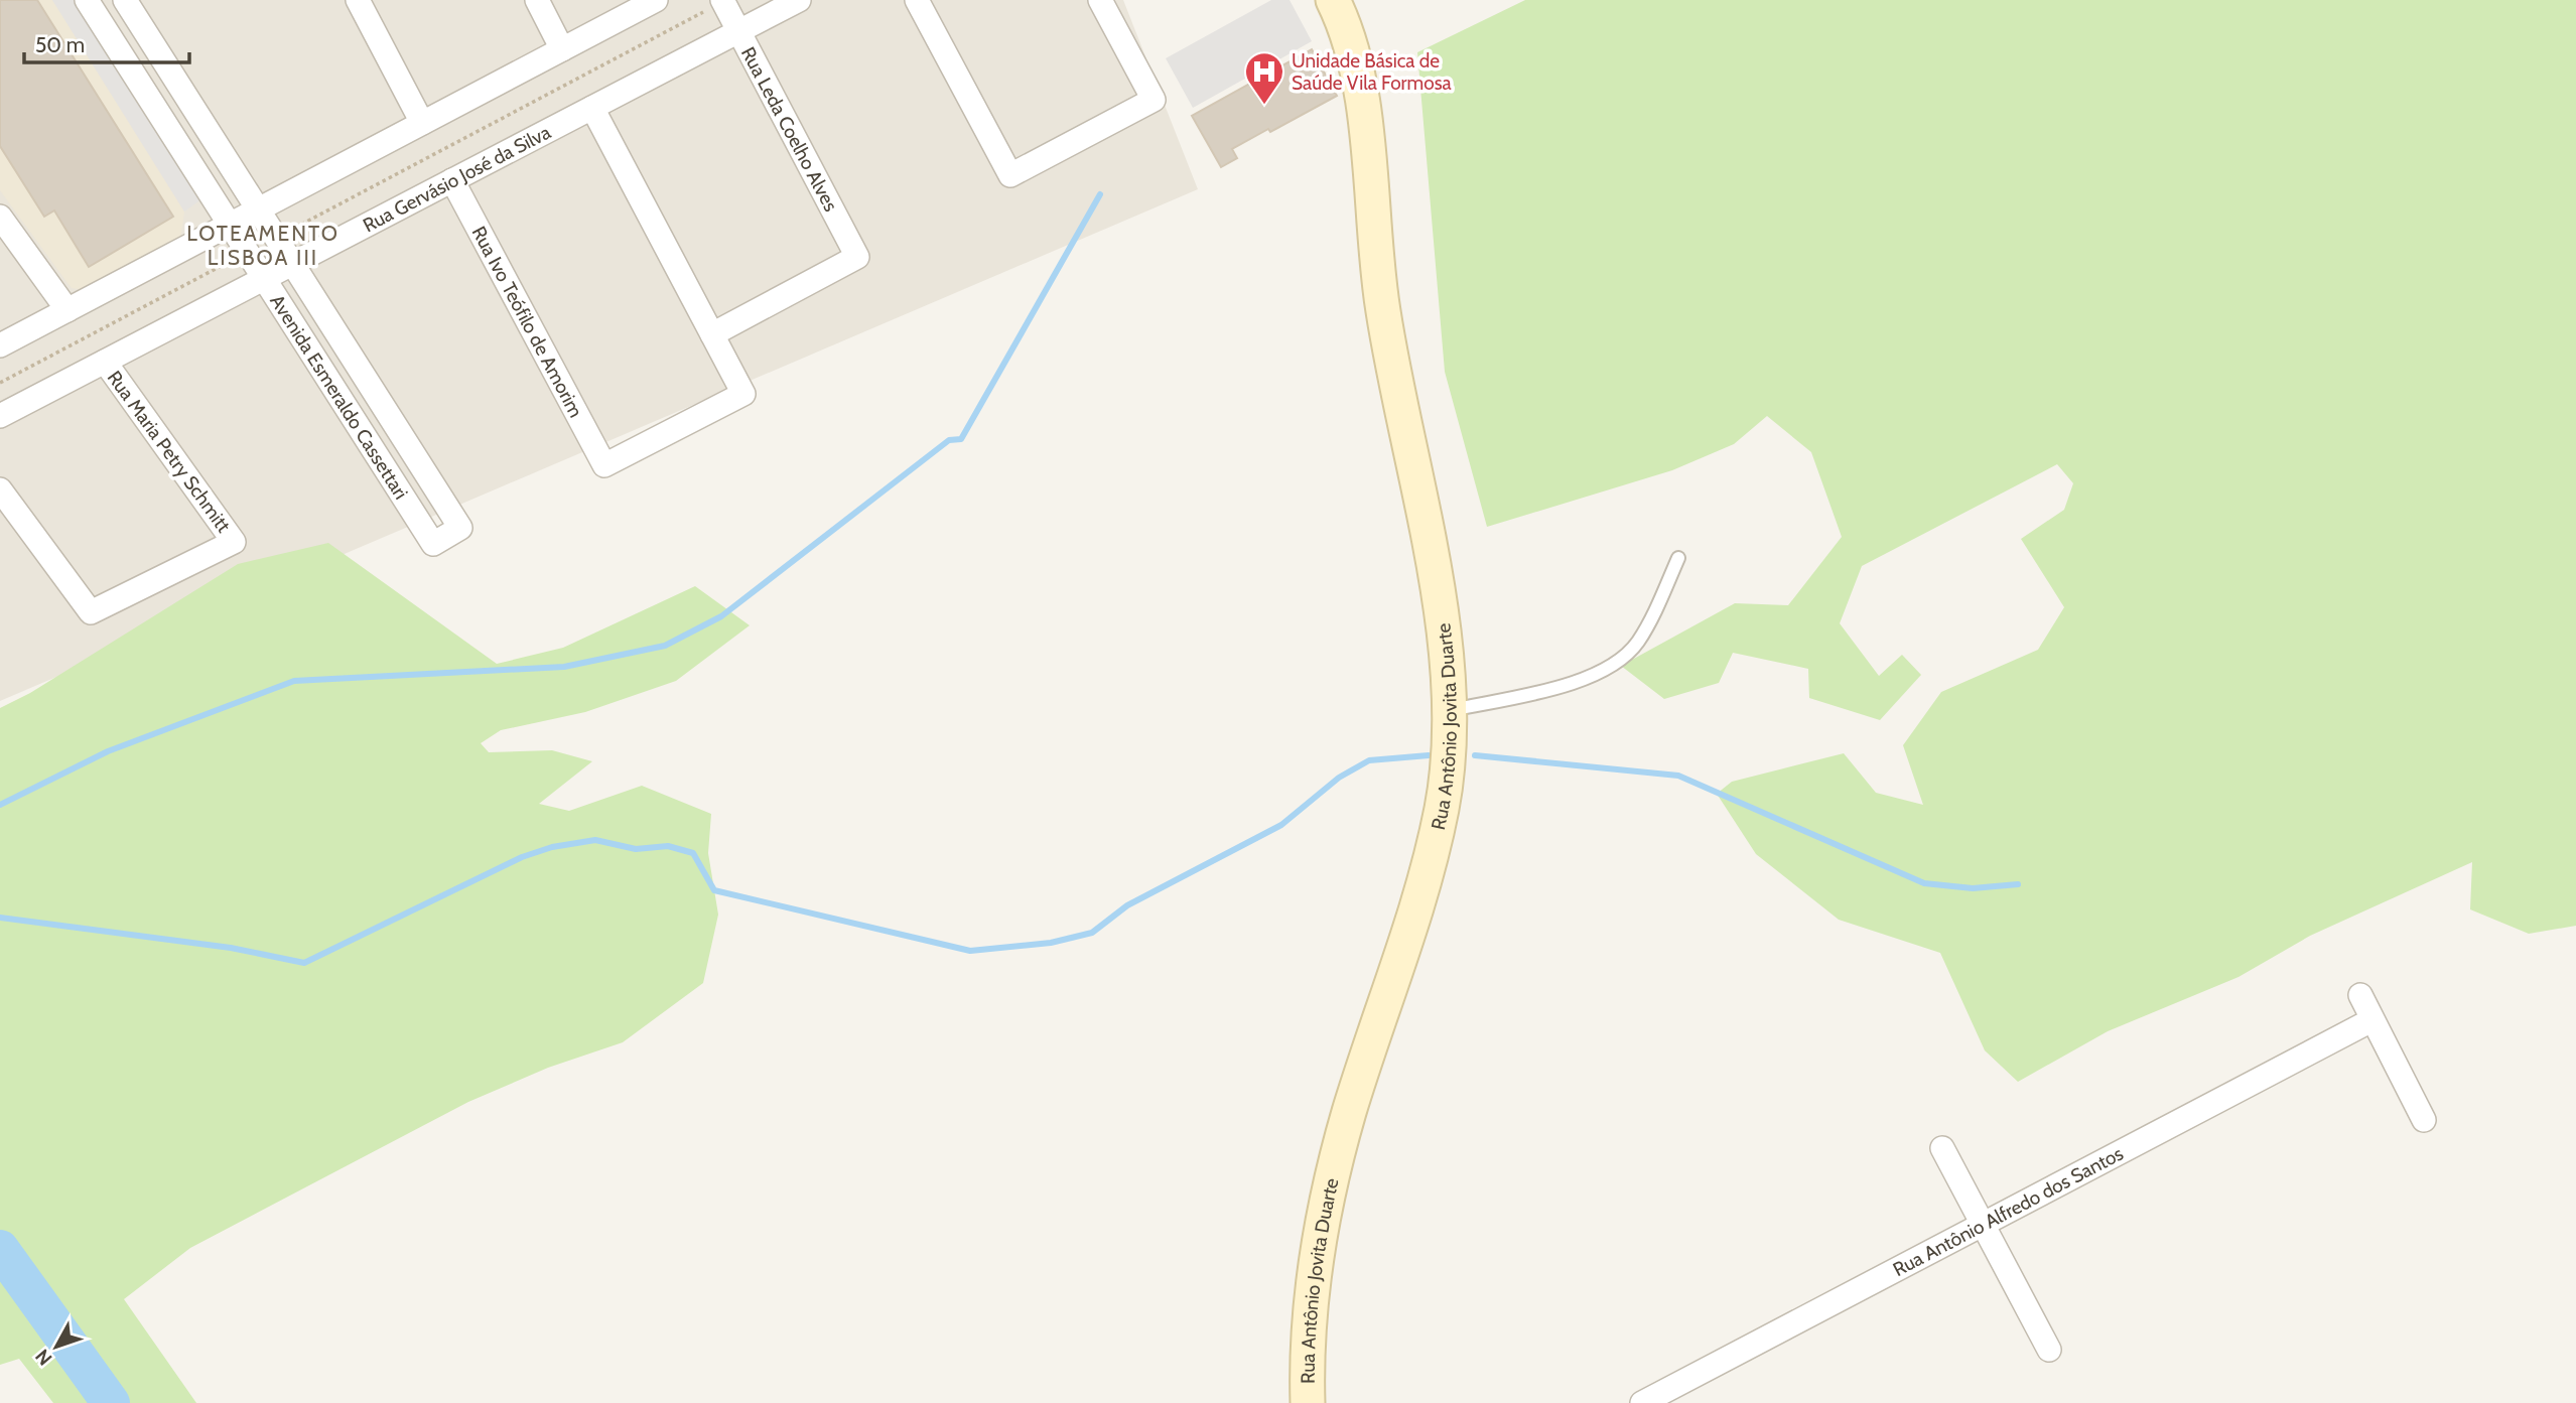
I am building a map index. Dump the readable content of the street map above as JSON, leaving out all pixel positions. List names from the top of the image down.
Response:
{
  "streets": {
    "main road": ["Rua Antônio Jovita Duarte"],
    "street": [
      "Rua Leda Coelho Alves",
      "Rua Gervásio José da Silva",
      "Rua Ivo Teófilo de Amorim",
      "Avenida Esmeraldo Cassettari",
      "Rua Maria Petry Schmitt",
      "Rua Antônio Alfredo dos Santos"
    ]
  },
  "crossings": [
    ["Rua Leda Coelho Alves", "Rua Gervásio José da Silva"],
    ["Rua Leda Coelho Alves", "Rua Ivo Teófilo de Amorim"],
    ["Rua Gervásio José da Silva", "Rua Ivo Teófilo de Amorim"],
    ["Rua Gervásio José da Silva", "Avenida Esmeraldo Cassettari"],
    ["Rua Gervásio José da Silva", "Rua Maria Petry Schmitt"]
  ],
  "districts": ["LOTEAMENTO LISBOA III"],
  "places": {
    "hospital": ["Unidade Básica de Saúde Vila Formosa"]
  },
  "scale_bar": "50 m",
  "north": "bottom left"
}
